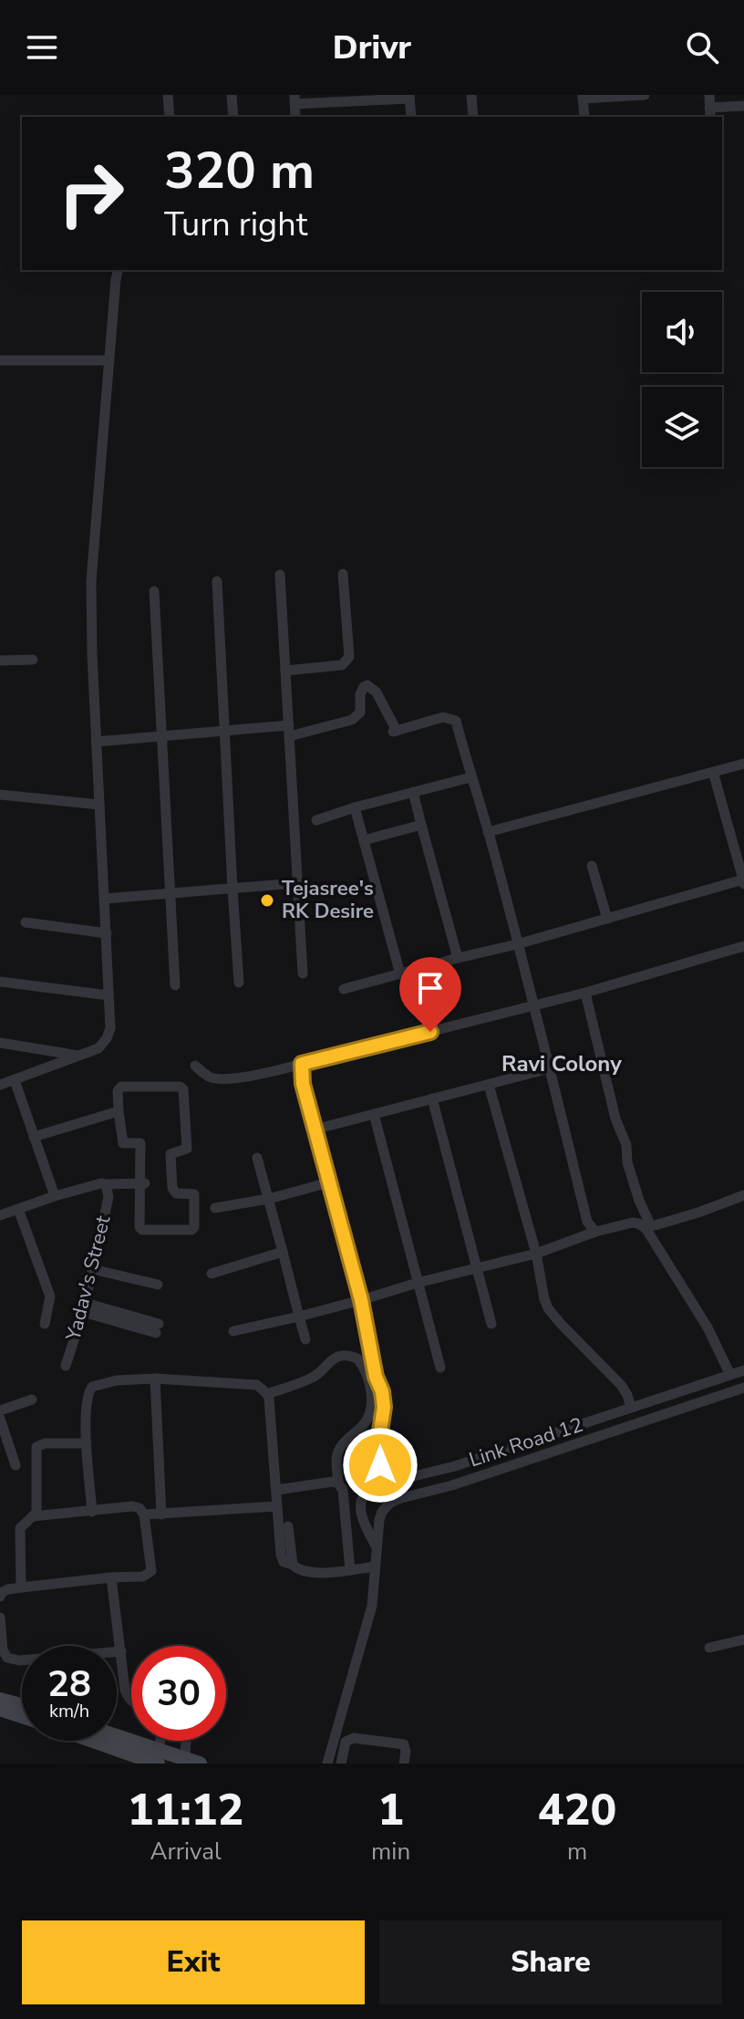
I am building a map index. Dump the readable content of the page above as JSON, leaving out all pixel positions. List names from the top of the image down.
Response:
{
  "streets": {
    "street": ["Yadav's Street", "Link Road 12"]
  },
  "districts": ["Ravi Colony"],
  "places": ["Tejasree's RK Desire"],
  "page": {
    "header": "Drivr",
    "turn": ["320 m", "Turn right"],
    "speed": "28 km/h",
    "limit": "30",
    "eta": [
      "11:12",
      "Arrival",
      "1",
      "min",
      "420",
      "m"
    ],
    "buttons": ["Exit", "Share"]
  }
}
